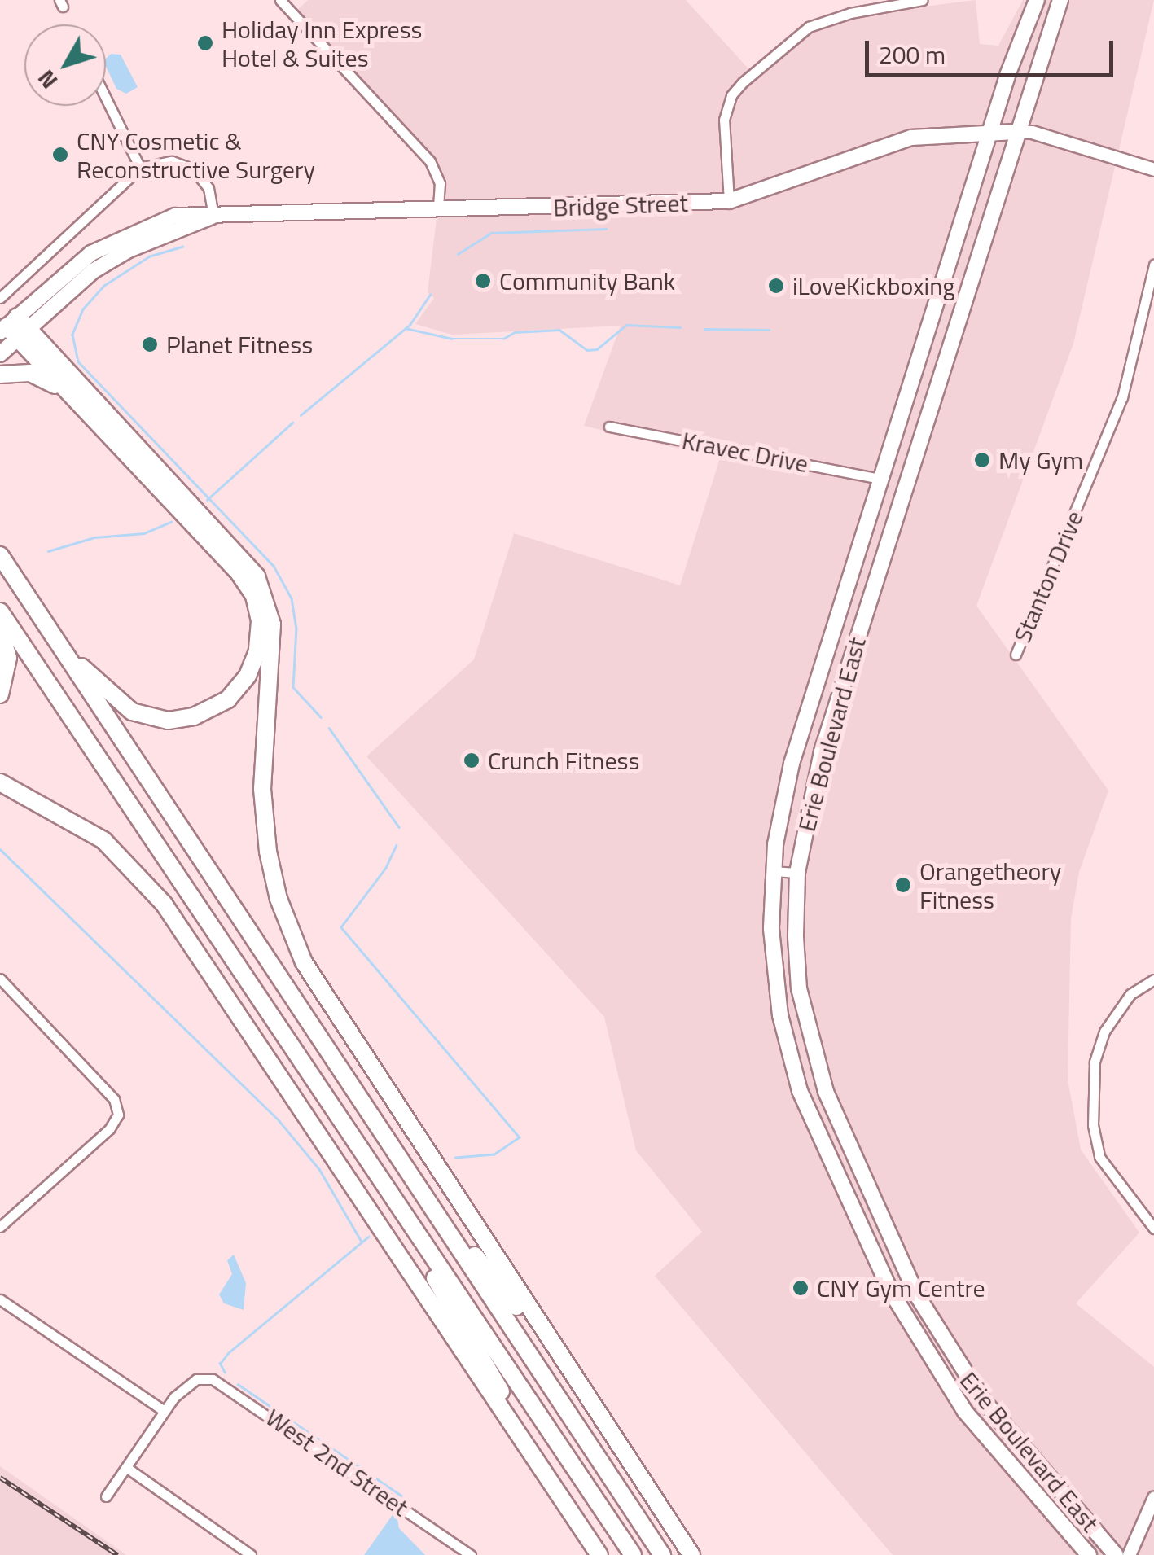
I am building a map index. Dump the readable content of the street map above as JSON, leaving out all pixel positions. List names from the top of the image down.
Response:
{
  "streets": {
    "main road": ["Bridge Street", "Erie Boulevard East"],
    "street": ["Kravec Drive", "Stanton Drive", "West 2nd Street"]
  },
  "crossings": [
    ["Bridge Street", "Erie Boulevard East"],
    ["Kravec Drive", "Erie Boulevard East"]
  ],
  "places": [
    "Holiday Inn Express Hotel & Suites",
    "CNY Cosmetic & Reconstructive Surgery",
    "Community Bank",
    "iLoveKickboxing",
    "Planet Fitness",
    "My Gym",
    "Crunch Fitness",
    "Orangetheory Fitness",
    "CNY Gym Centre"
  ],
  "scale_bar": "200 m",
  "north": "bottom left"
}
